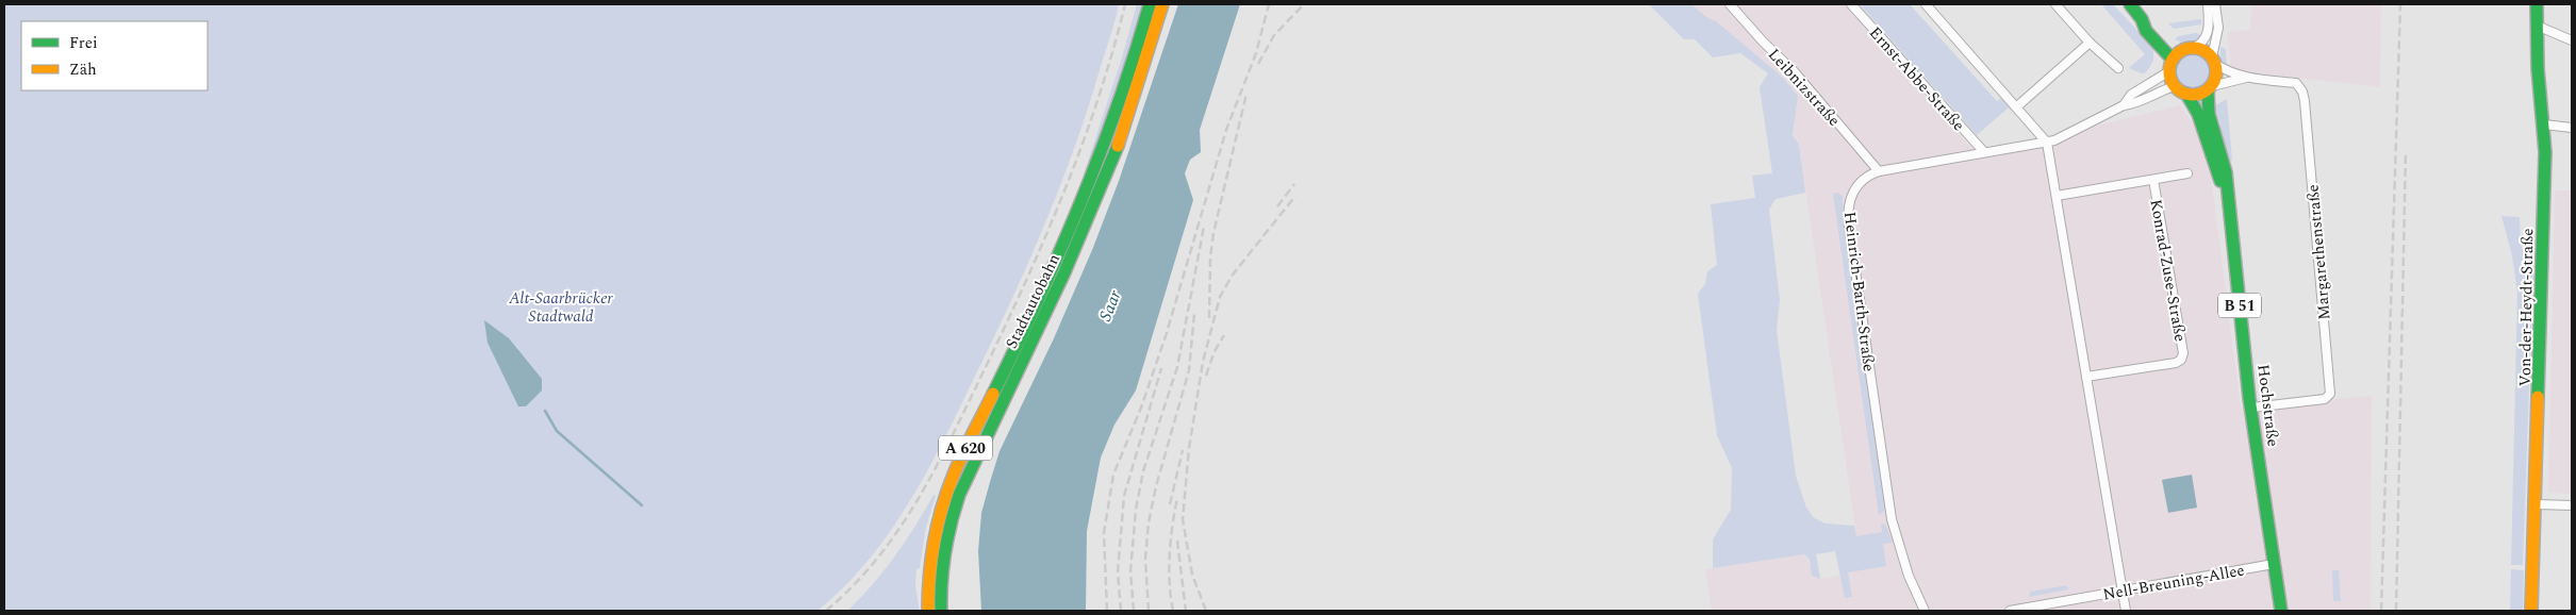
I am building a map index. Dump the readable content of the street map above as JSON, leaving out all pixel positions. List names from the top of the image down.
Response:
{
  "streets": {
    "main road": [
      "Stadtautobahn",
      "B 51",
      "Von-der-Heydt-Straße",
      "Hochstraße",
      "A 620"
    ],
    "street": [
      "Ernst-Abbe-Straße",
      "Leibnizstraße",
      "Margarethenstraße",
      "Konrad-Zuse-Straße",
      "Heinrich-Barth-Straße",
      "Nell-Breuning-Allee"
    ]
  },
  "crossings": [
    ["Ernst-Abbe-Straße", "Heinrich-Barth-Straße"],
    ["Leibnizstraße", "Heinrich-Barth-Straße"],
    ["Margarethenstraße", "Heinrich-Barth-Straße"],
    ["Margarethenstraße", "B 51"],
    ["Margarethenstraße", "Hochstraße"],
    ["Heinrich-Barth-Straße", "B 51"],
    ["Heinrich-Barth-Straße", "Hochstraße"],
    ["B 51", "Hochstraße"],
    ["Hochstraße", "Nell-Breuning-Allee"]
  ],
  "water": ["Saar"],
  "parks": ["Alt-Saarbrücker Stadtwald"],
  "legend": ["Frei", "Zäh"]
}
